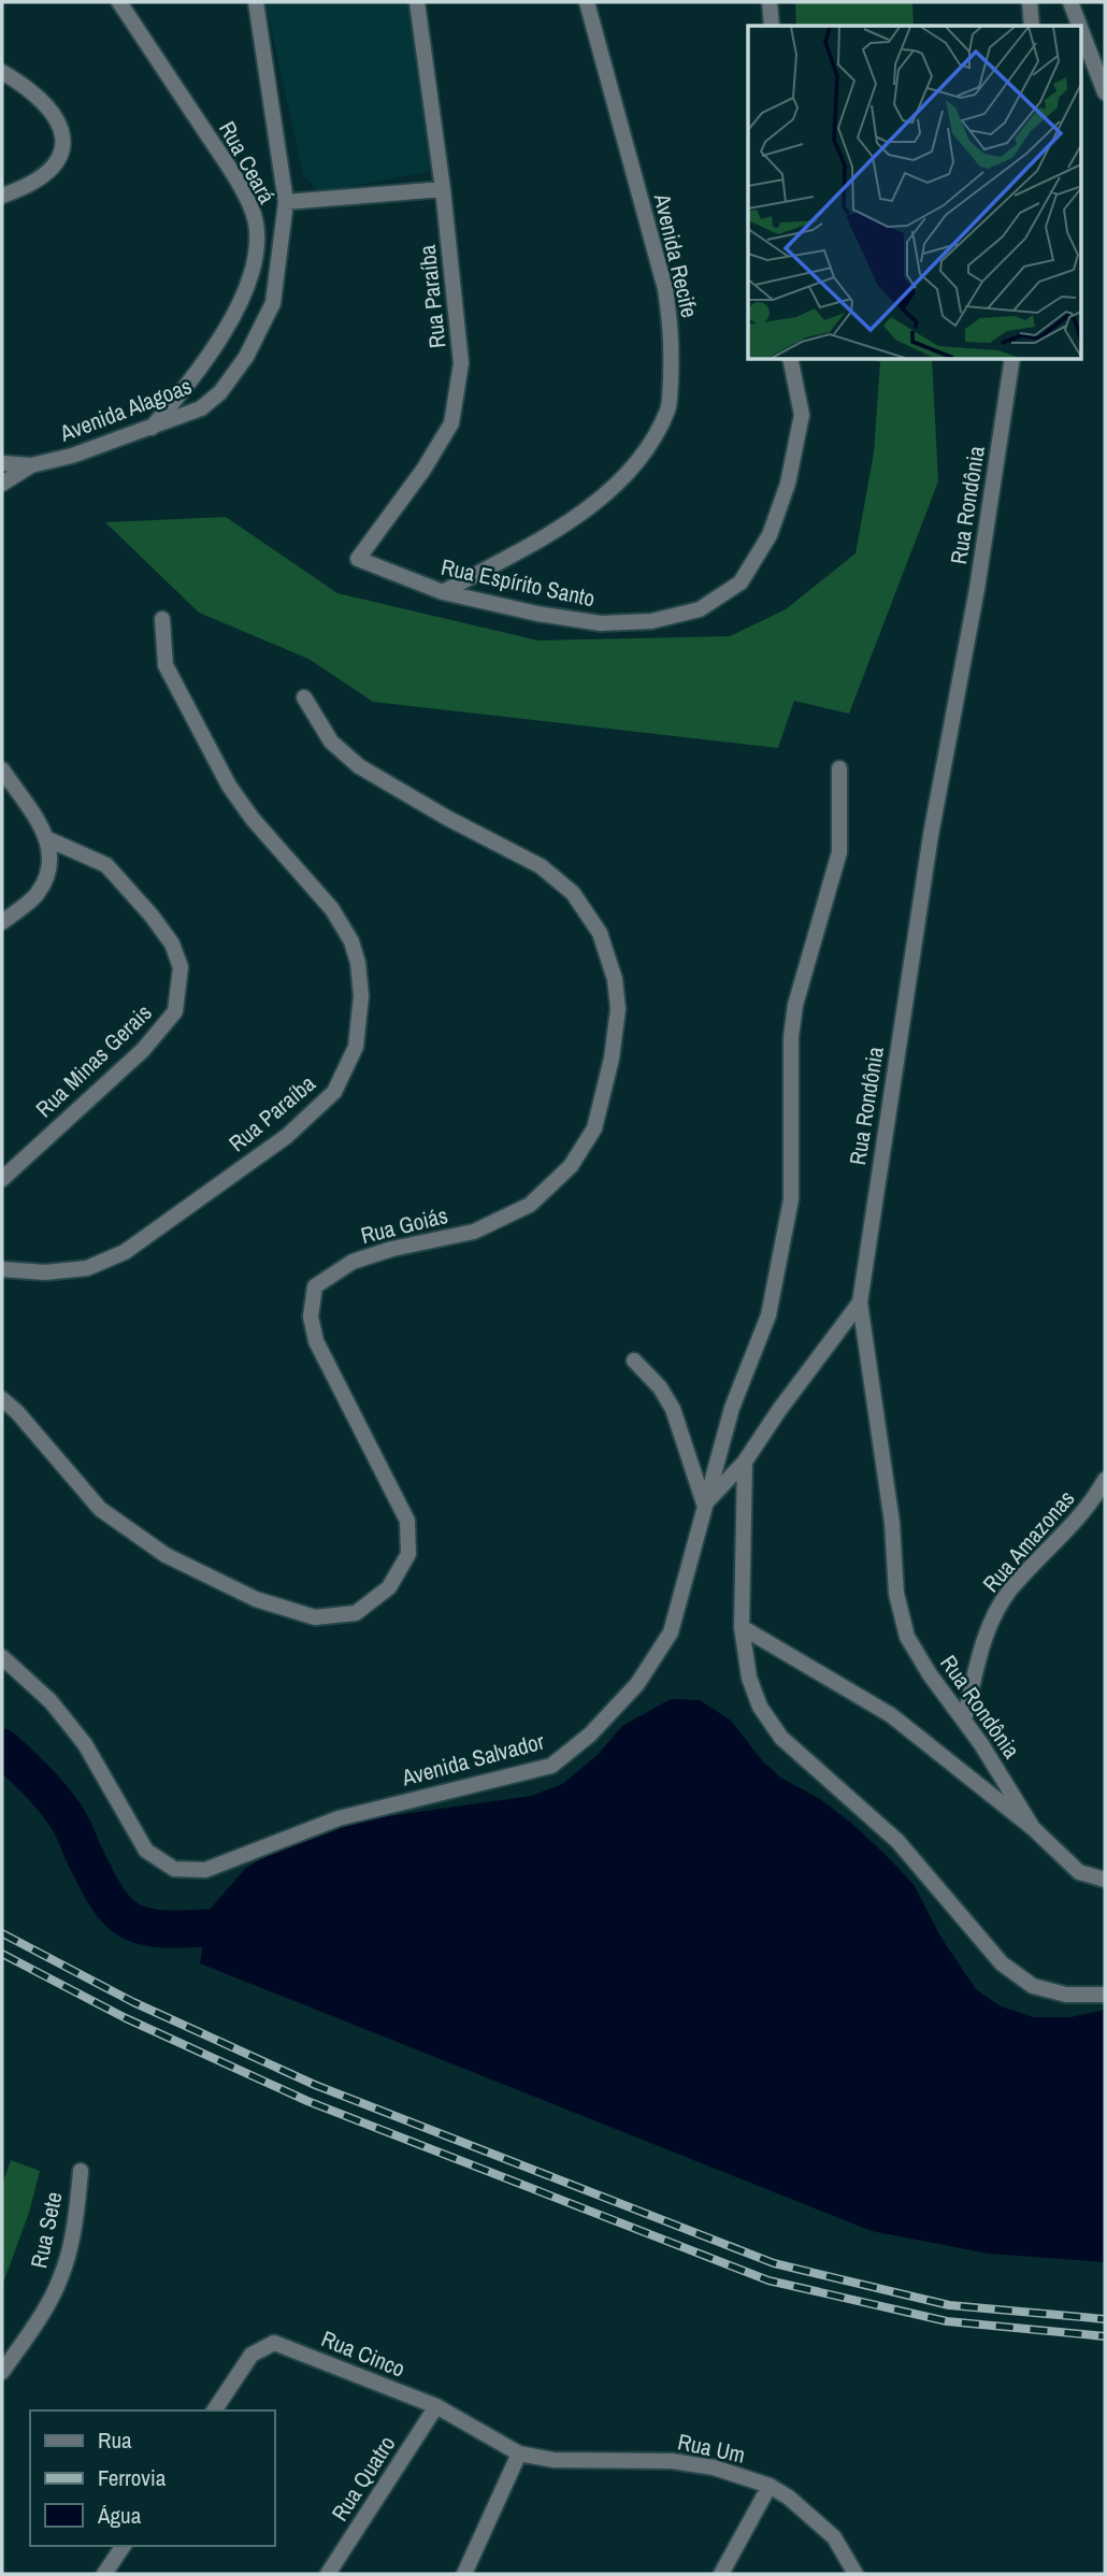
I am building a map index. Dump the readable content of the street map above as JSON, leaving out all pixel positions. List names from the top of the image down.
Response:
{
  "streets": {
    "street": [
      "Rua Ceará",
      "Avenida Recife",
      "Rua Paraíba",
      "Avenida Alagoas",
      "Rua Rondônia",
      "Rua Espírito Santo",
      "Rua Minas Gerais",
      "Rua Goiás",
      "Rua Amazonas",
      "Avenida Salvador",
      "Rua Sete",
      "Rua Cinco",
      "Rua Um",
      "Rua Quatro"
    ]
  },
  "crossings": [
    ["Rua Ceará", "Avenida Alagoas"],
    ["Avenida Recife", "Rua Espírito Santo"],
    ["Rua Paraíba", "Rua Espírito Santo"],
    ["Rua Rondônia", "Rua Amazonas"],
    ["Rua Rondônia", "Avenida Salvador"],
    ["Rua Cinco", "Rua Um"],
    ["Rua Cinco", "Rua Quatro"]
  ],
  "legend": ["Rua", "Ferrovia", "Água"]
}
